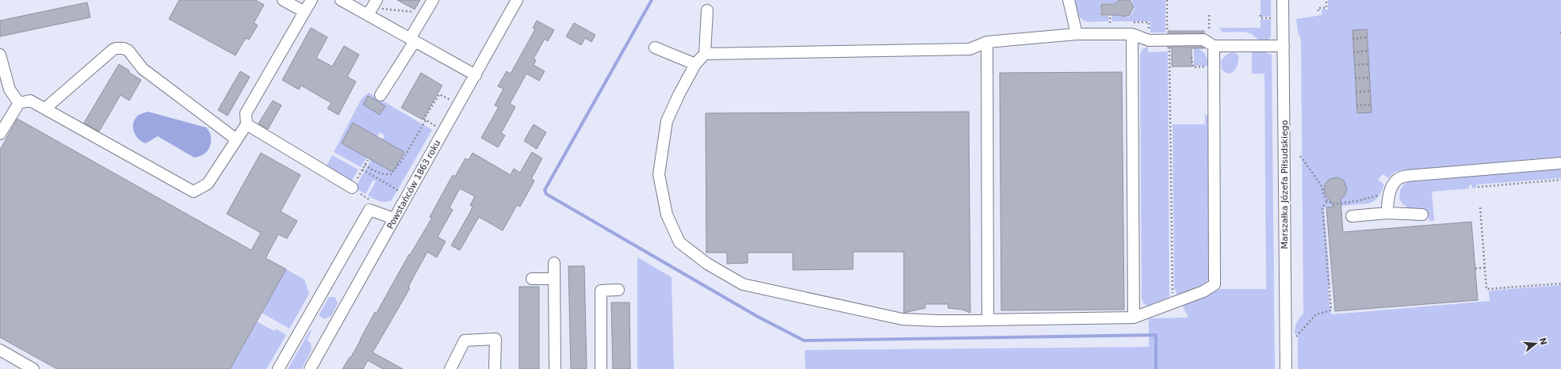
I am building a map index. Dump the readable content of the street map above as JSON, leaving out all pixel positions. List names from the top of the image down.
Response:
{
  "streets": {
    "street": ["Powstańców 1863 roku", "Marszałka Józefa Piłsudskiego"]
  },
  "north": "right"
}
